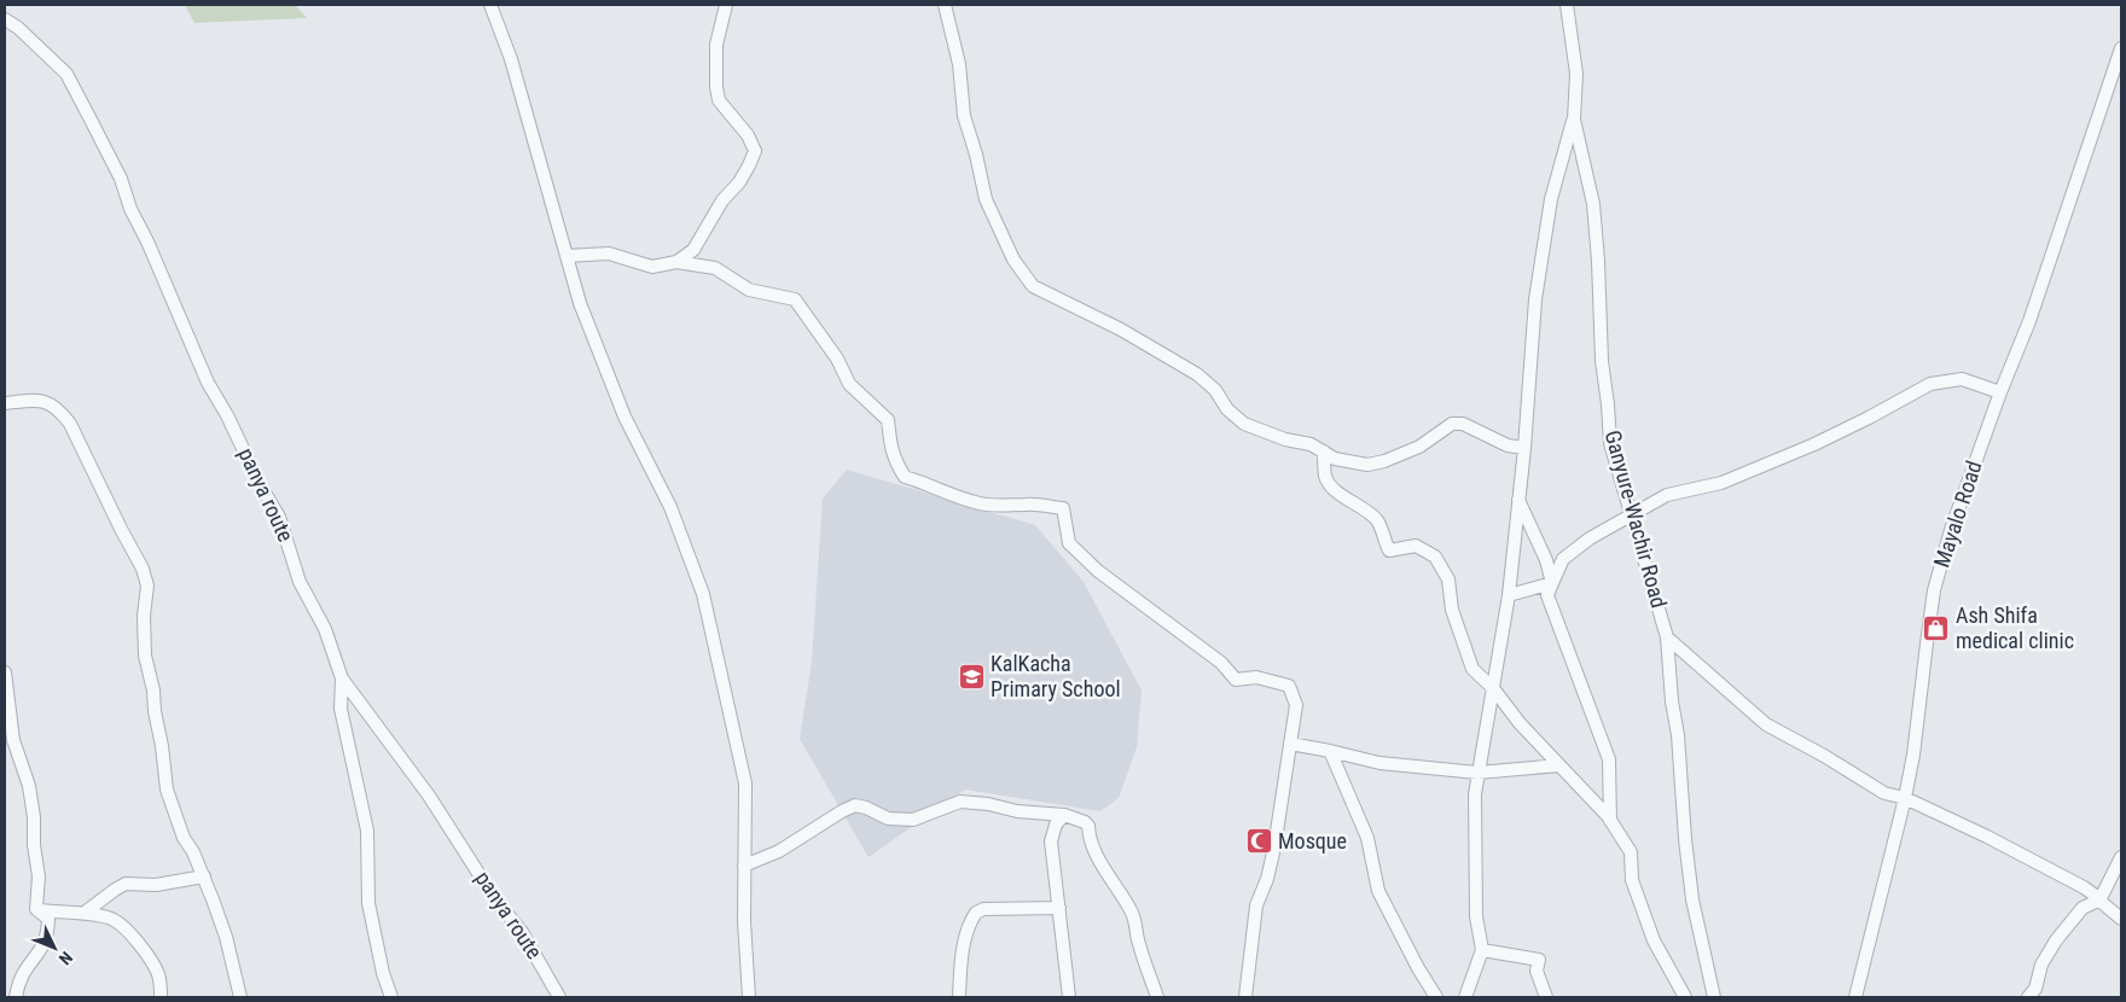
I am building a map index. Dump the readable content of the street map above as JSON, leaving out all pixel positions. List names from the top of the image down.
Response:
{
  "streets": {
    "street": ["panya route", "Mayalo Road", "Ganyure-Wachir Road"]
  },
  "places": {
    "shop": ["Ash Shifa medical clinic"],
    "school or university": ["KalKacha Primary School"],
    "mosque": ["Mosque"]
  },
  "north": "bottom right"
}
